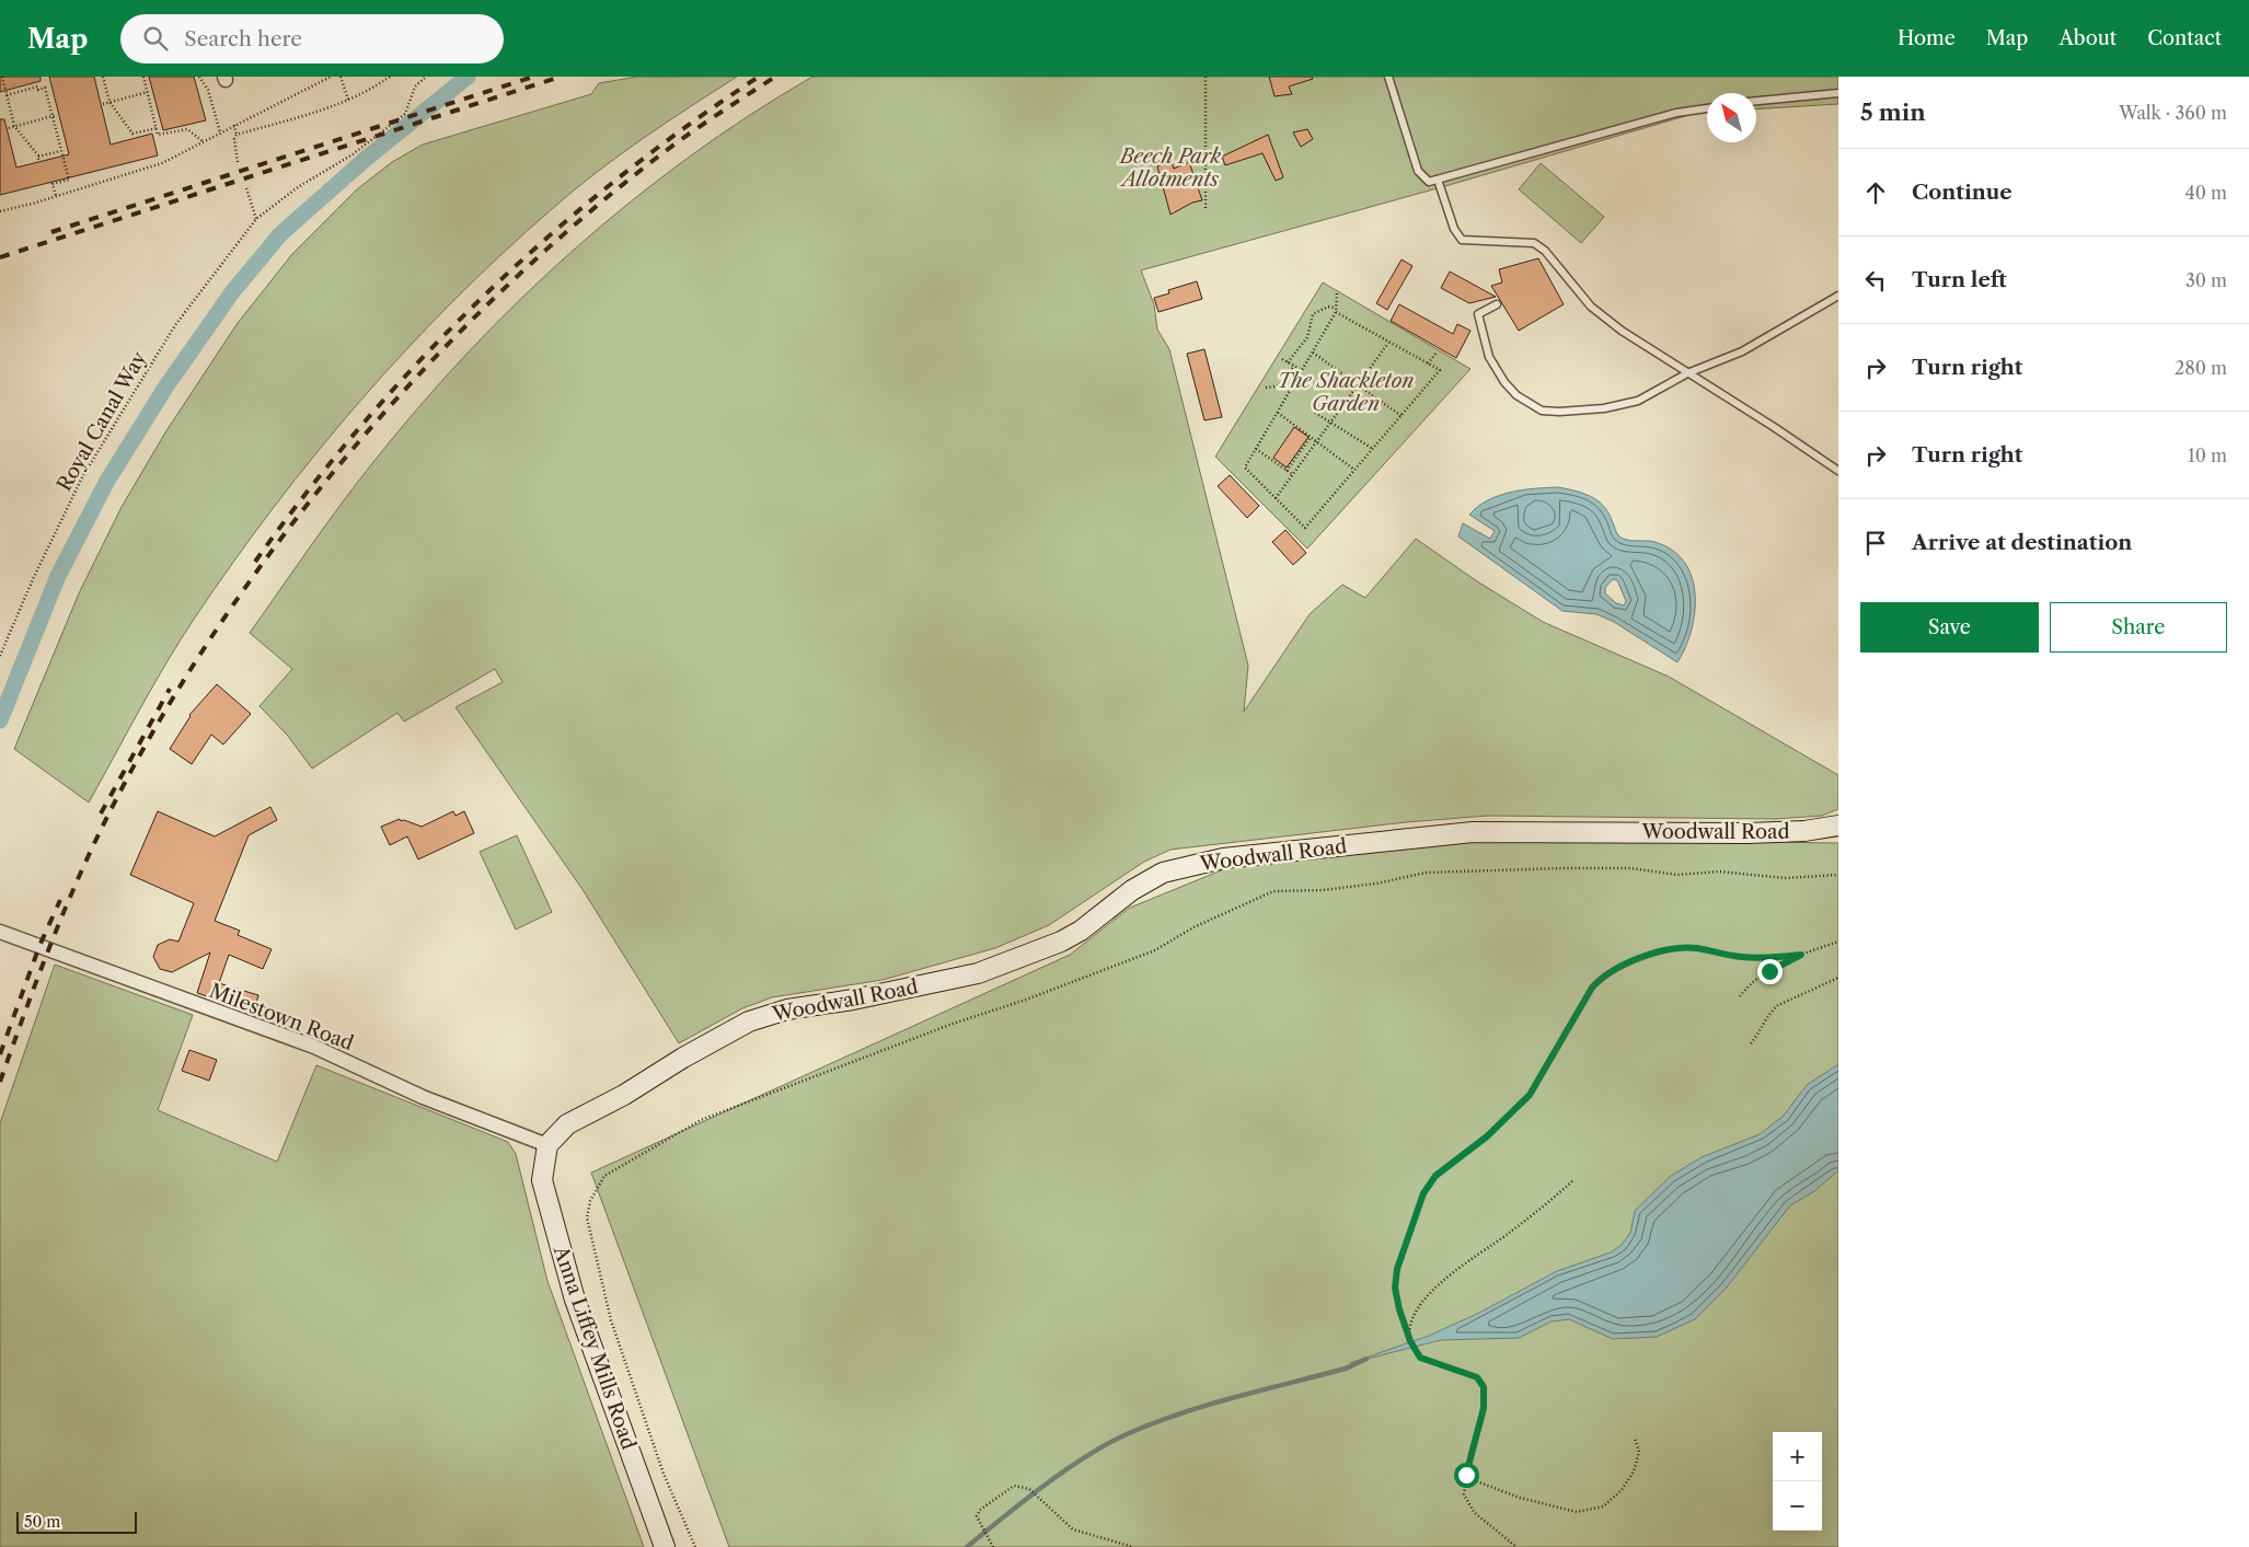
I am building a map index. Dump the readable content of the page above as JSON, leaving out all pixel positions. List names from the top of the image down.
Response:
{
  "streets": {
    "main road": ["Woodwall Road", "Anna Liffey Mills Road"],
    "street": ["Milestown Road"],
    "path": ["Royal Canal Way"]
  },
  "crossings": [
    ["Woodwall Road", "Milestown Road"],
    ["Woodwall Road", "Anna Liffey Mills Road"],
    ["Milestown Road", "Anna Liffey Mills Road"]
  ],
  "parks": ["Beech Park Allotments", "The Shackleton Garden"],
  "scale_bar": "50 m",
  "north": "top left",
  "page": {
    "header": "Map",
    "search": "Search here",
    "nav": [
      "Home",
      "Map",
      "About",
      "Contact"
    ],
    "heading": ["5 min", "Walk · 360 m"],
    "list": [
      ["Continue", "40 m"],
      ["Turn left", "30 m"],
      ["Turn right", "280 m"],
      ["Turn right", "10 m"],
      "Arrive at destination"
    ],
    "buttons": ["Save", "Share"],
    "map_buttons": ["+", "−"],
    "scale": "50 m"
  }
}
